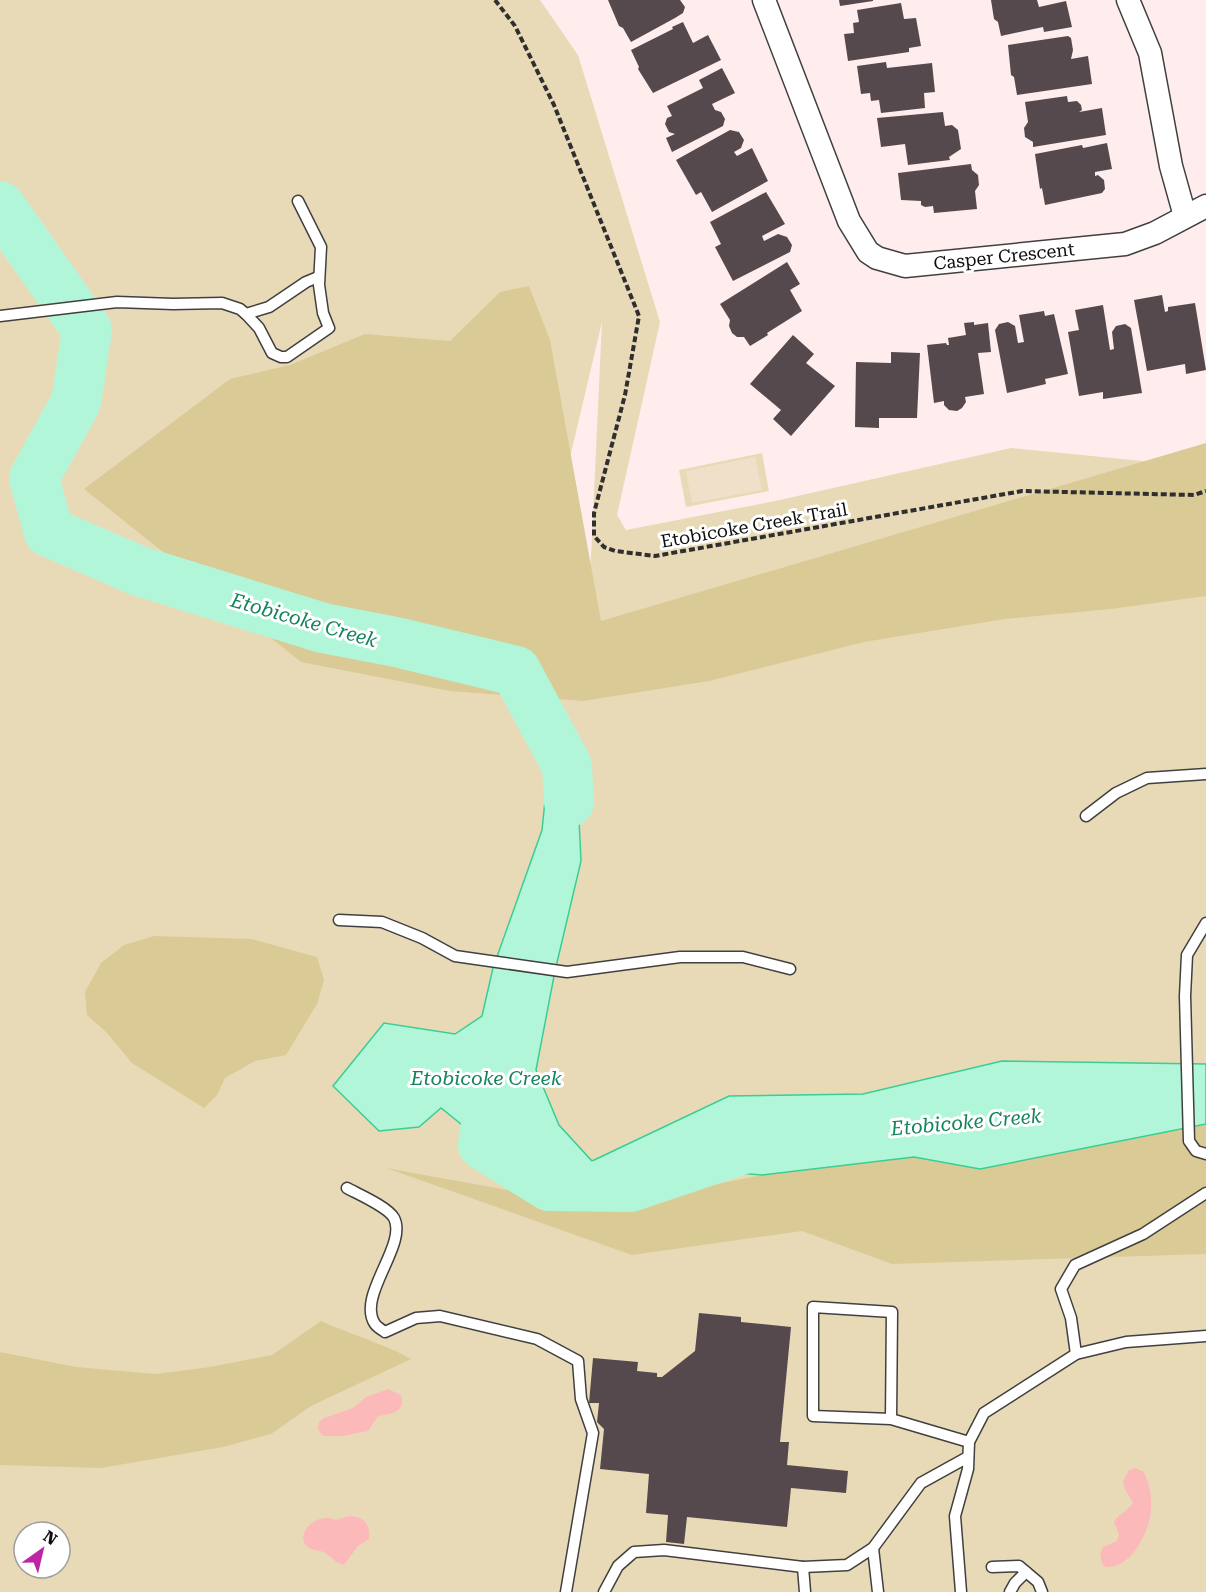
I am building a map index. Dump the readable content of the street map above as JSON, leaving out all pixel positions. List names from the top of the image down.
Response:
{
  "streets": {
    "street": ["Casper Crescent"],
    "path": ["Etobicoke Creek Trail"]
  },
  "water": ["Etobicoke Creek"],
  "north": "top right"
}
